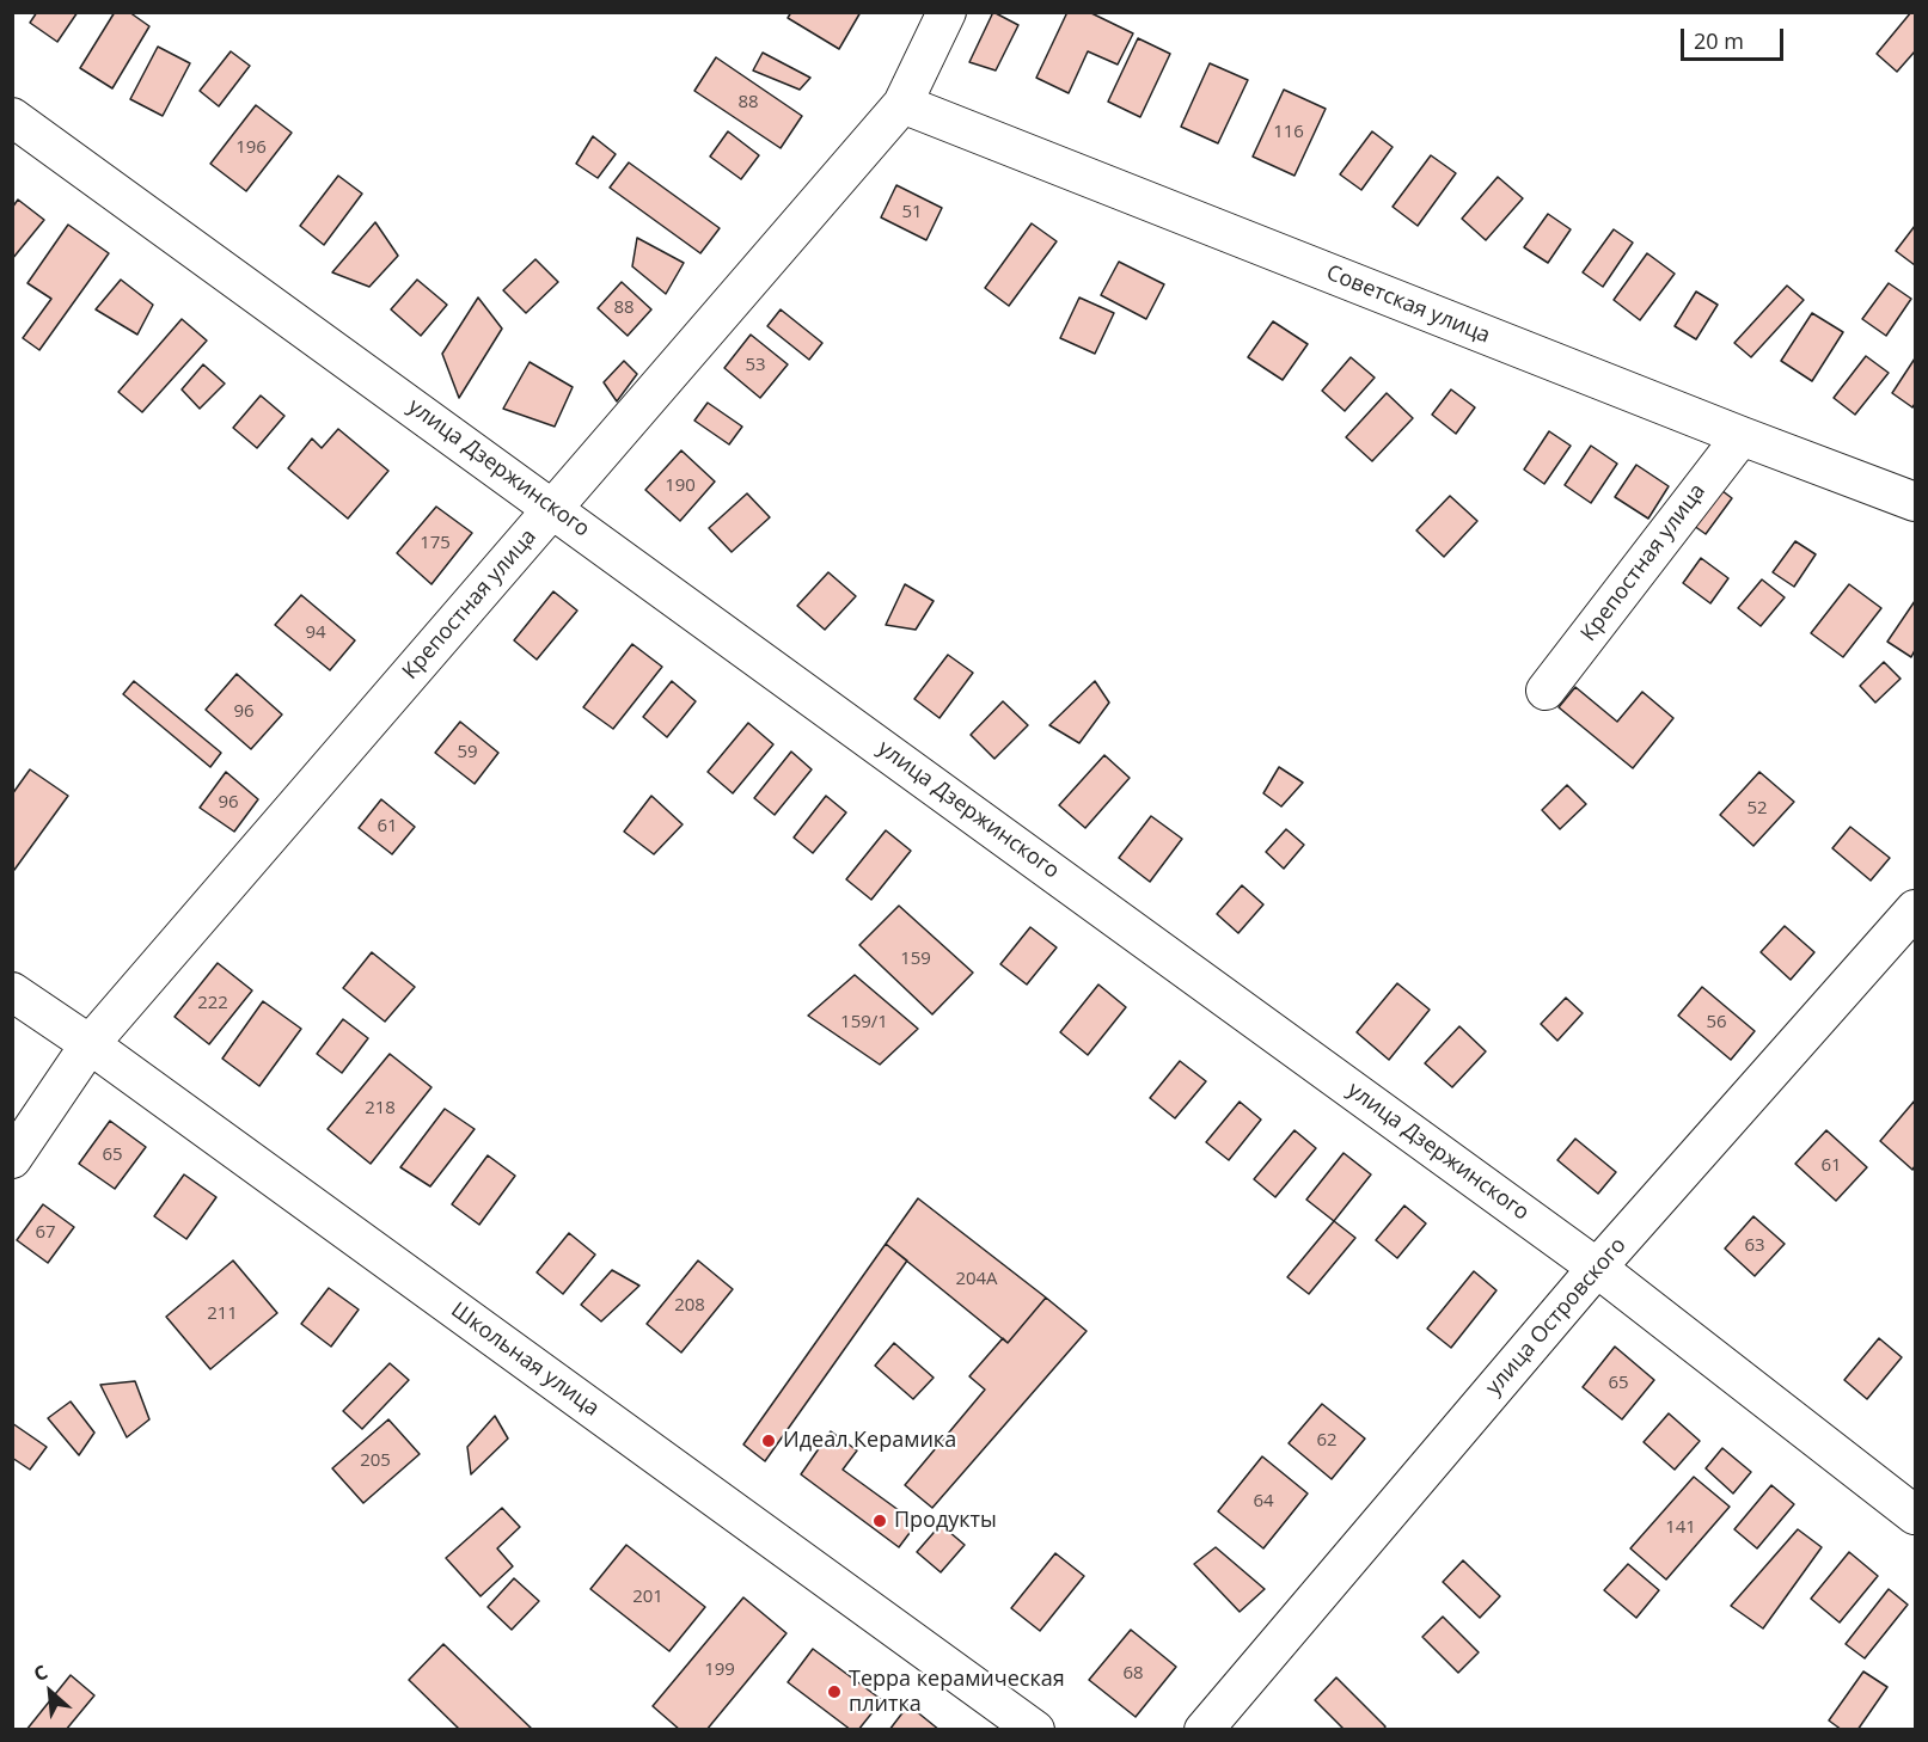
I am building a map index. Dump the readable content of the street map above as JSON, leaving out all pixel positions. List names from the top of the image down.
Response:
{
  "streets": {
    "street": [
      "Советская улица",
      "улица Дзержинского",
      "Крепостная улица",
      "улица Островского",
      "Школьная улица"
    ]
  },
  "crossings": [
    ["Советская улица", "Крепостная улица"],
    ["улица Дзержинского", "Крепостная улица"],
    ["улица Дзержинского", "улица Островского"],
    ["Крепостная улица", "Школьная улица"]
  ],
  "places": ["Идеал Керамика", "Продукты", "Терра керамическая плитка"],
  "house_numbers": [
    "88",
    "116",
    "196",
    "51",
    "88",
    "53",
    "190",
    "175",
    "94",
    "96",
    "59",
    "96",
    "52",
    "61",
    "159",
    "222",
    "159/1",
    "56",
    "218",
    "65",
    "61",
    "67",
    "63",
    "204А",
    "208",
    "211",
    "65",
    "62",
    "205",
    "64",
    "141",
    "201",
    "199",
    "68"
  ],
  "scale_bar": "20 m",
  "north": "top left"
}
